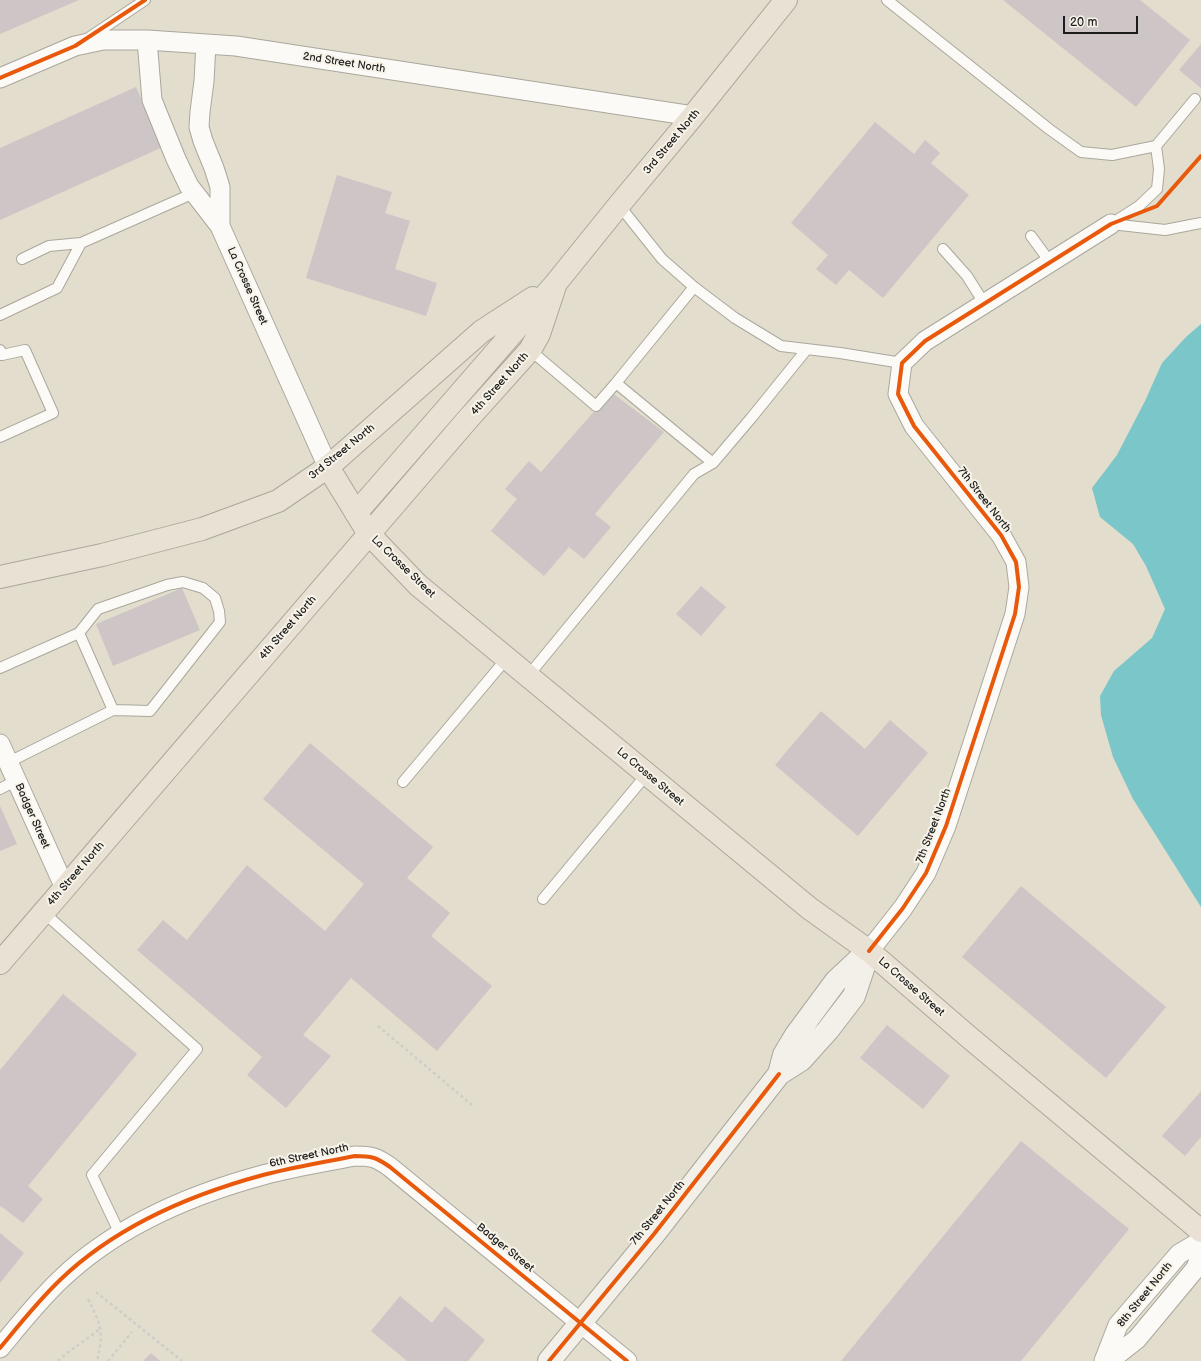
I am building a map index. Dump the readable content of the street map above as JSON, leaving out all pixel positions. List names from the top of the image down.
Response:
{
  "streets": {
    "main road": [
      "3rd Street North",
      "La Crosse Street",
      "4th Street North",
      "7th Street North"
    ],
    "street": [
      "2nd Street North",
      "Badger Street",
      "6th Street North",
      "8th Street North"
    ]
  },
  "crossings": [
    ["2nd Street North", "3rd Street North"],
    ["2nd Street North", "La Crosse Street"],
    ["3rd Street North", "La Crosse Street"],
    ["3rd Street North", "4th Street North"],
    ["La Crosse Street", "4th Street North"],
    ["La Crosse Street", "7th Street North"],
    ["4th Street North", "Badger Street"],
    ["7th Street North", "Badger Street"],
    ["Badger Street", "6th Street North"]
  ],
  "scale_bar": "20 m"
}
